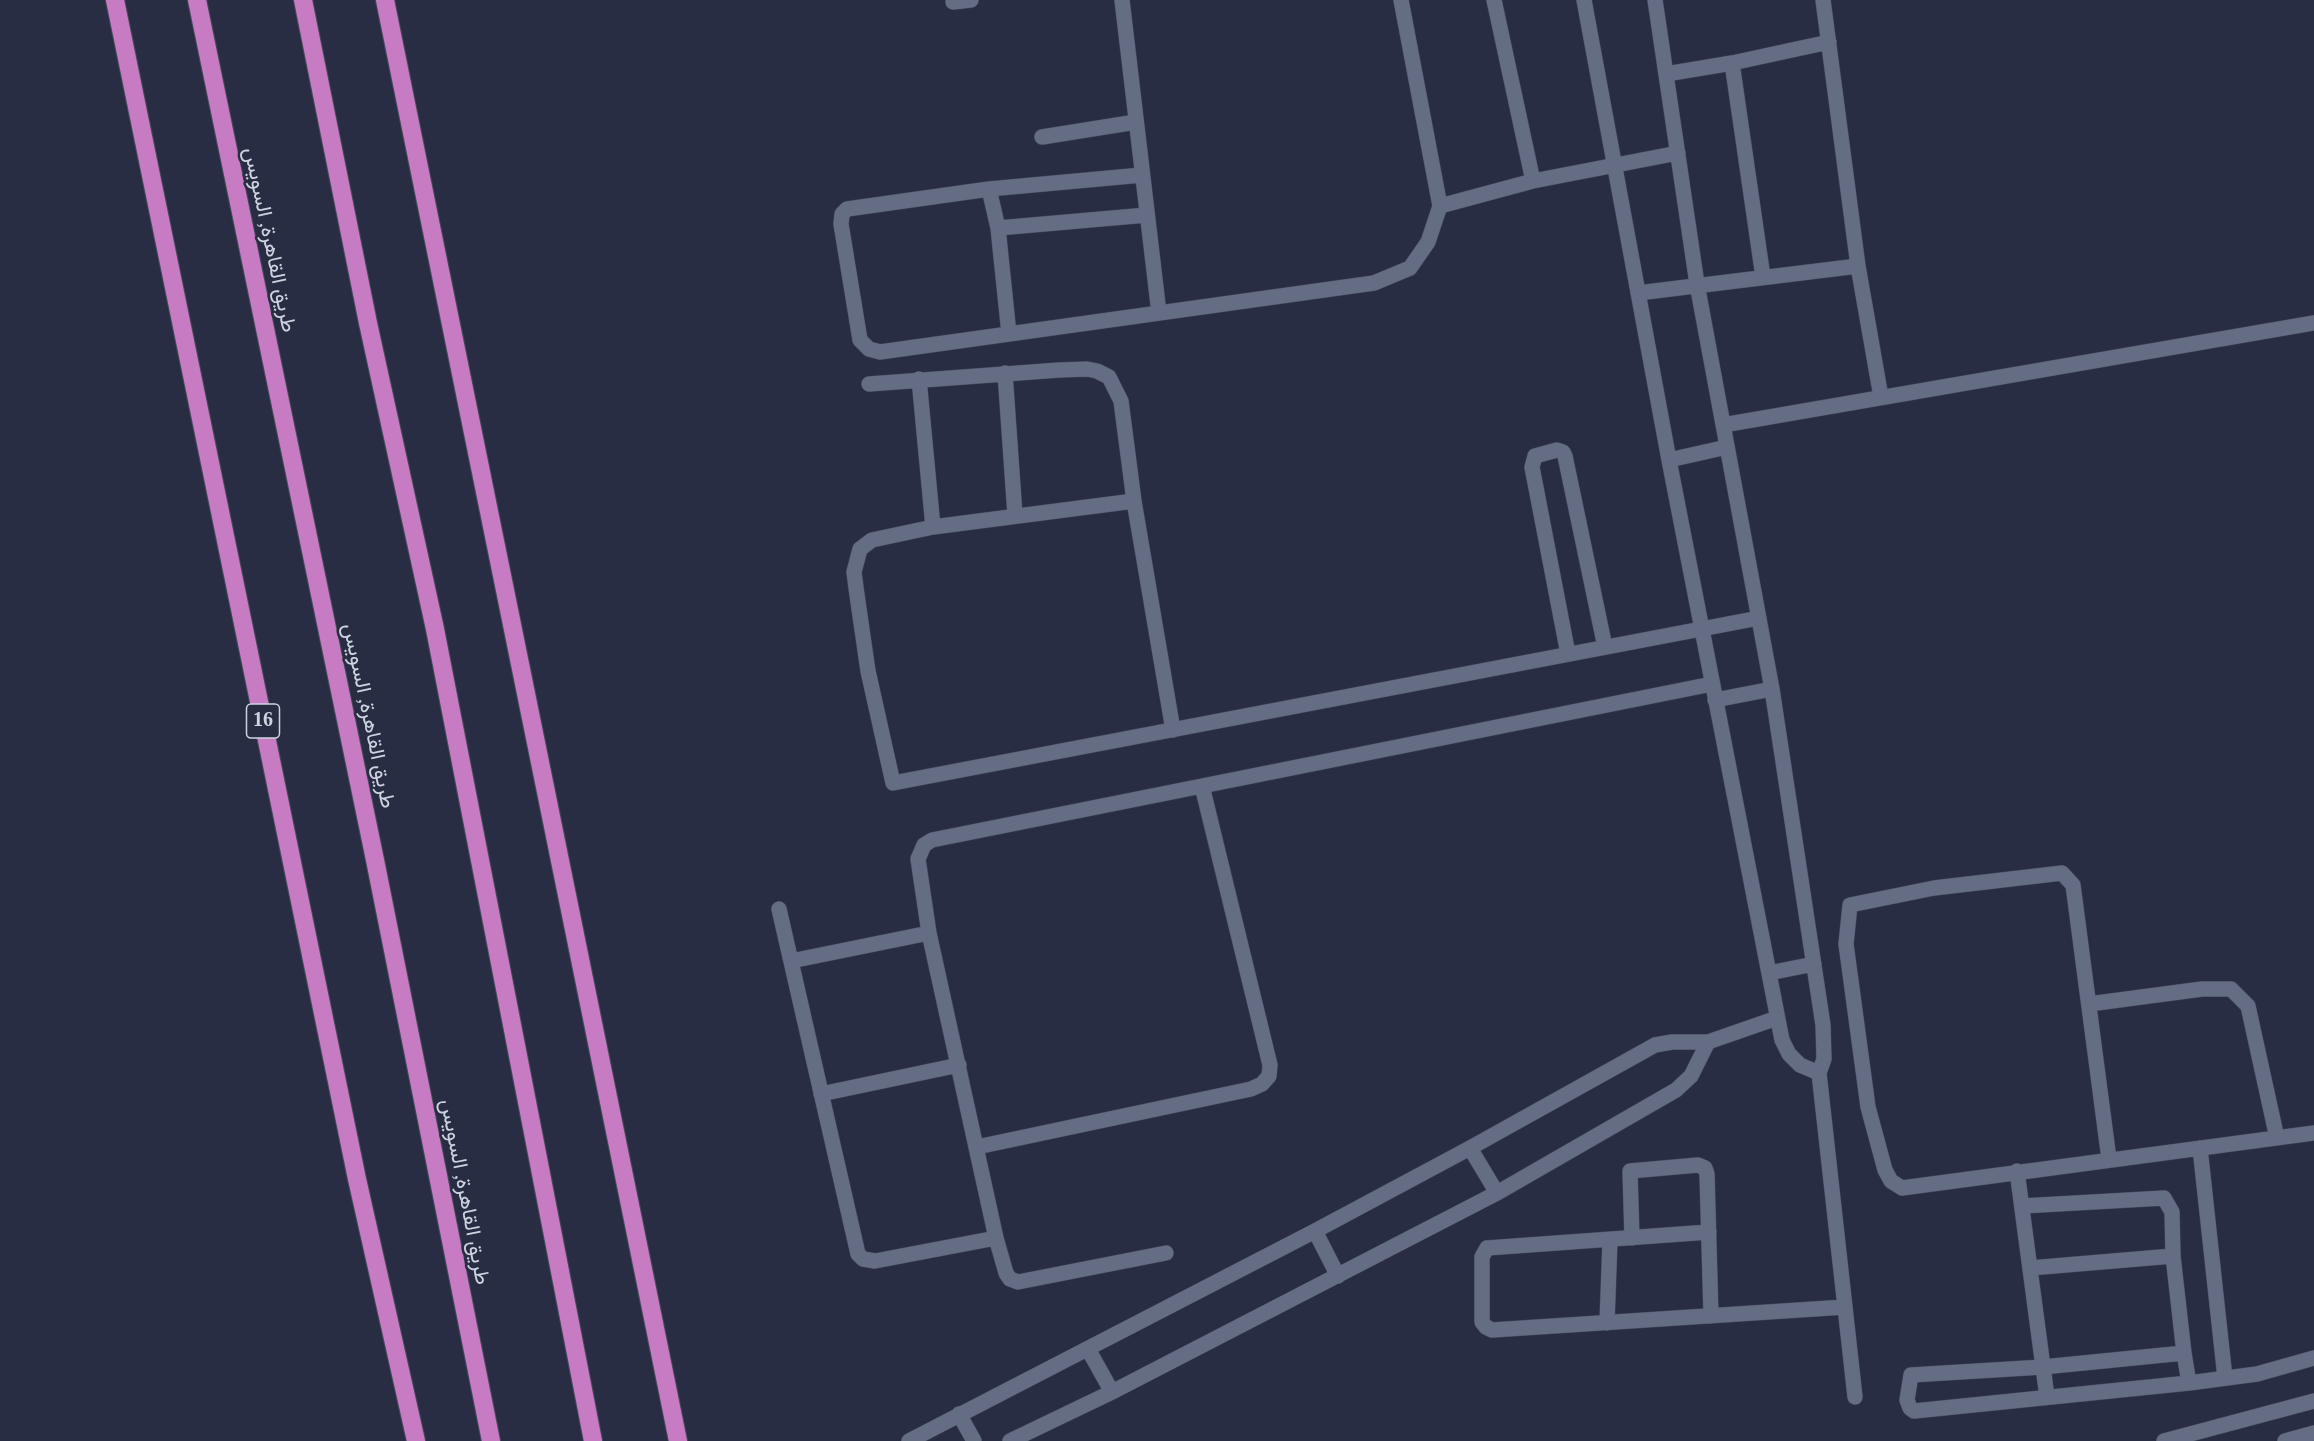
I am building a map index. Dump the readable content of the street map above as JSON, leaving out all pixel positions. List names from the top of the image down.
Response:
{
  "streets": {
    "highway": ["طريق القاهرة, السويس", "16"]
  }
}
